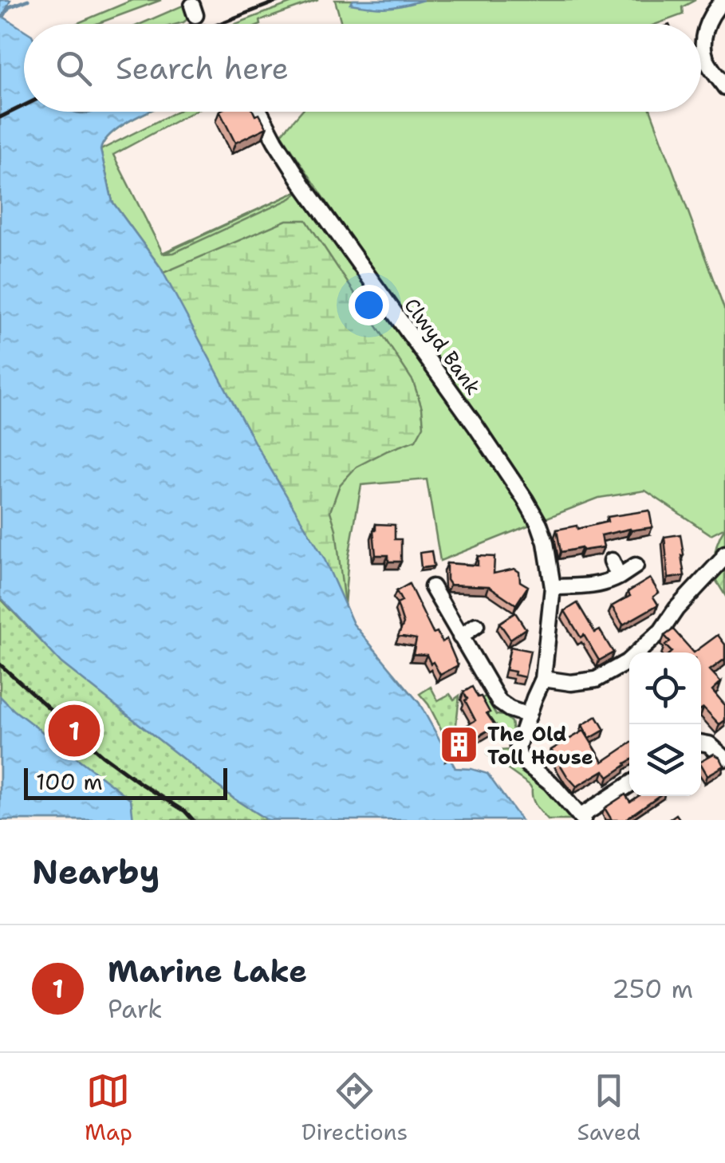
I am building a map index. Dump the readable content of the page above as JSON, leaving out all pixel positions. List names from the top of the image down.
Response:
{
  "streets": {
    "street": ["Clwyd Bank"]
  },
  "places": {
    "building": ["The Old Toll House"]
  },
  "scale_bar": "100 m",
  "page": {
    "search": "Search here",
    "pins": "1",
    "scale": "100 m",
    "heading": "Nearby",
    "list": [
      {
        "mark": "1",
        "name": "Marine Lake",
        "note": "Park",
        "value": "250 m"
      }
    ],
    "nav": ["Map", "Directions", "Saved"]
  }
}
